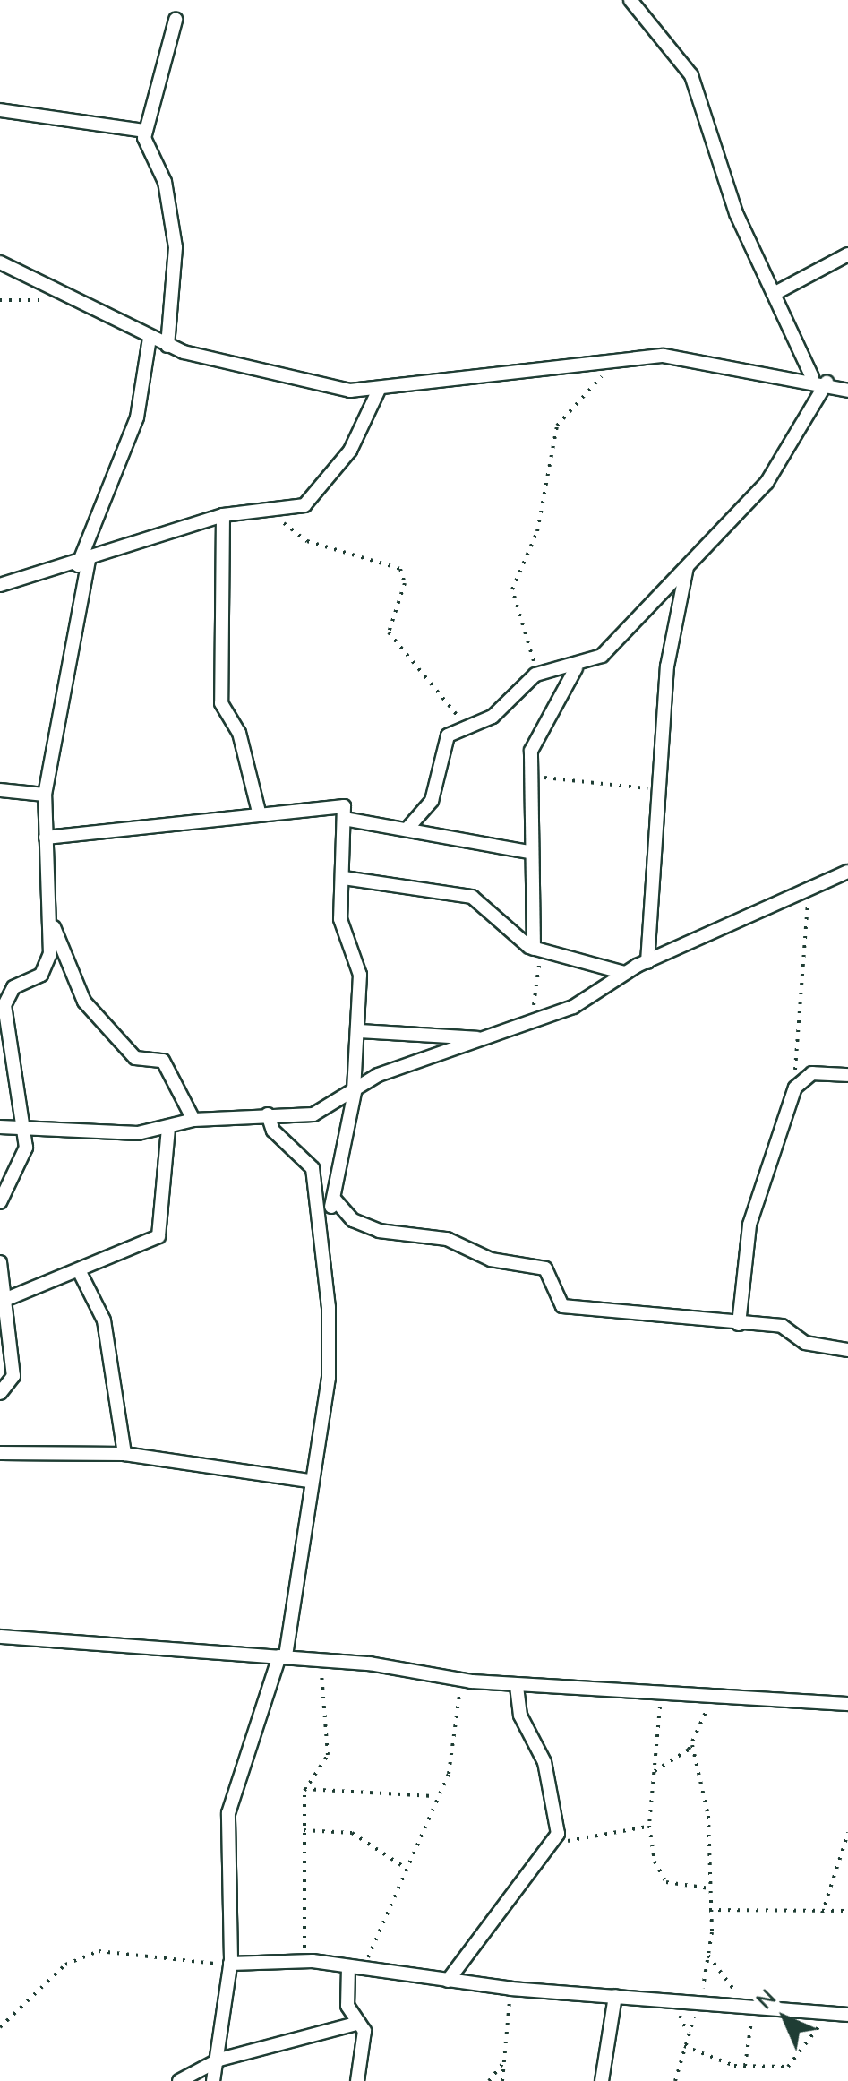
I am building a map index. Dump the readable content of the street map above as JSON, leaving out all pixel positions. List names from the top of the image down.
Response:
{
  "north": "top left"
}
